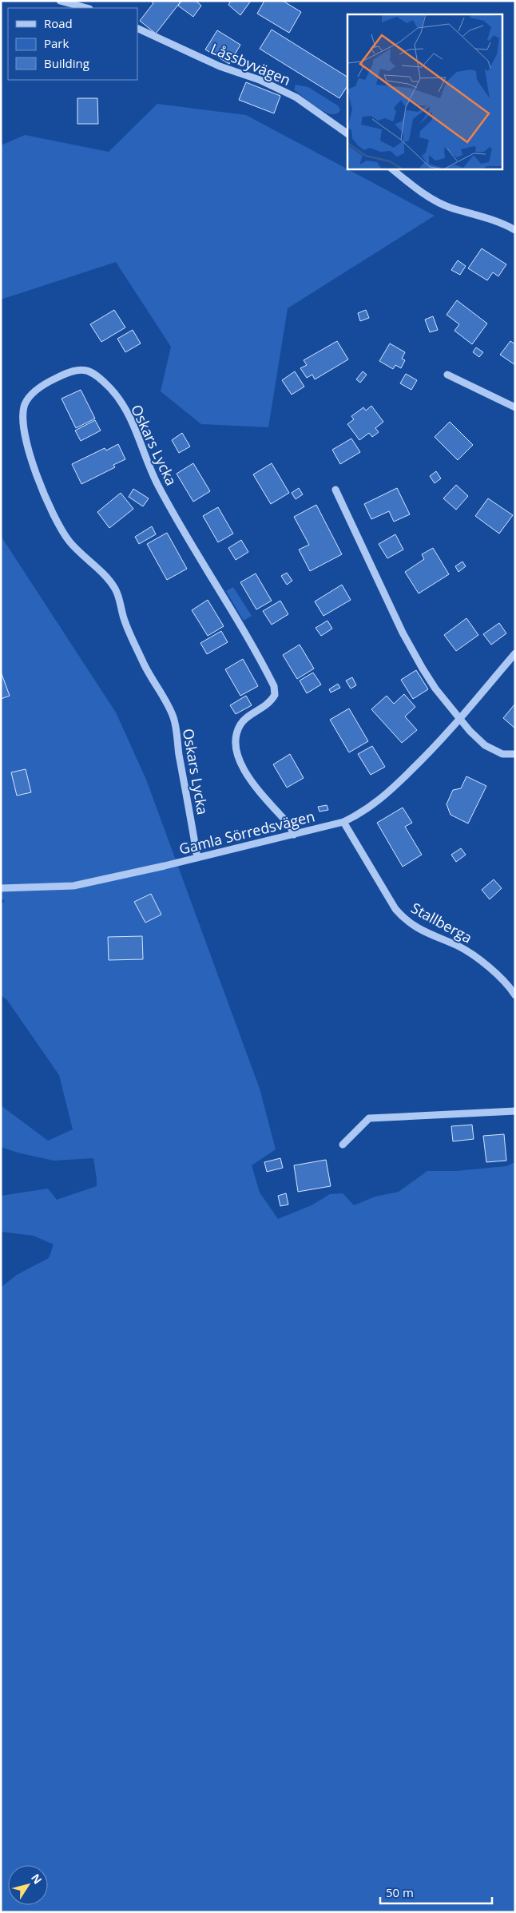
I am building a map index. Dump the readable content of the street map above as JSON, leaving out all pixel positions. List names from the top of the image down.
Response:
{
  "streets": {
    "street": [
      "Låssbyvägen",
      "Oskars Lycka",
      "Gamla Sörredsvägen",
      "Stallberga"
    ]
  },
  "crossings": [
    ["Oskars Lycka", "Gamla Sörredsvägen"],
    ["Gamla Sörredsvägen", "Stallberga"]
  ],
  "legend": ["Road", "Park", "Building"],
  "scale_bar": "50 m",
  "north": "top right"
}
